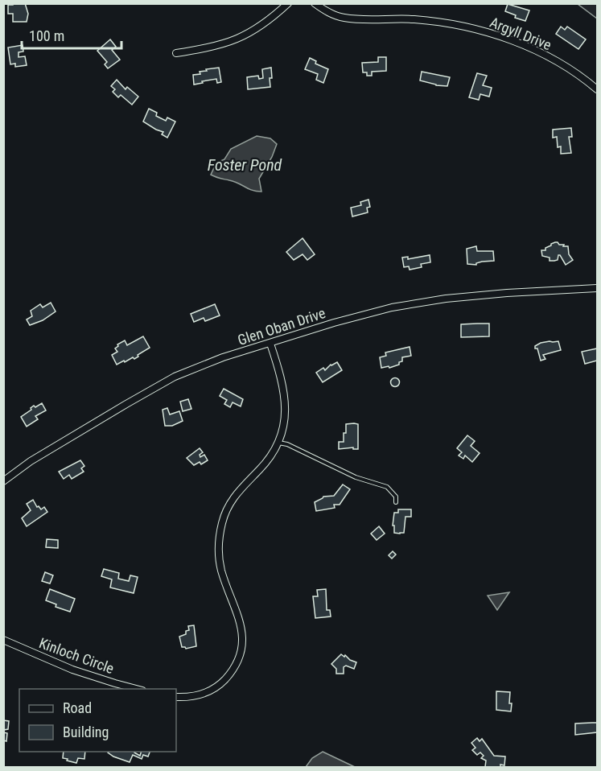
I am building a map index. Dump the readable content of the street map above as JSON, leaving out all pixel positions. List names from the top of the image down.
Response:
{
  "streets": {
    "street": ["Argyll Drive", "Glen Oban Drive", "Kinloch Circle"]
  },
  "water": ["Foster Pond"],
  "legend": ["Road", "Building"],
  "scale_bar": "100 m"
}
